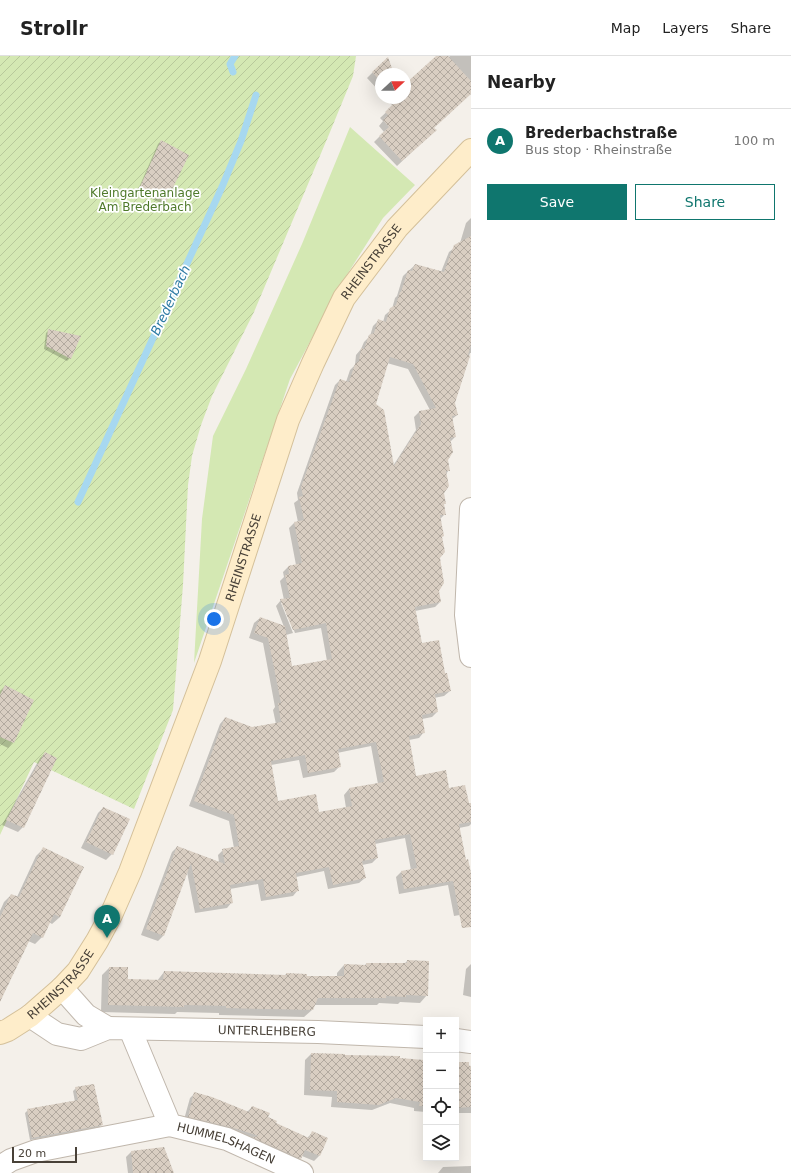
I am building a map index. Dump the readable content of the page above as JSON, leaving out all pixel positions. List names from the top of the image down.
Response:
{
  "streets": {
    "street": ["RHEINSTRASSE", "UNTERLEHBERG", "HUMMELSHAGEN"]
  },
  "crossings": [
    ["RHEINSTRASSE", "UNTERLEHBERG"],
    ["UNTERLEHBERG", "HUMMELSHAGEN"]
  ],
  "water": ["Brederbach"],
  "parks": ["Kleingartenanlage Am Brederbach"],
  "scale_bar": "20 m",
  "north": "right",
  "page": {
    "header": "Strollr",
    "nav": ["Map", "Layers", "Share"],
    "heading": "Nearby",
    "list": [
      {
        "mark": "A",
        "name": "Brederbachstraße",
        "note": "Bus stop · Rheinstraße",
        "value": "100 m"
      }
    ],
    "buttons": ["Save", "Share"],
    "pins": "A",
    "map_buttons": ["+", "−"],
    "scale": "20 m"
  }
}
